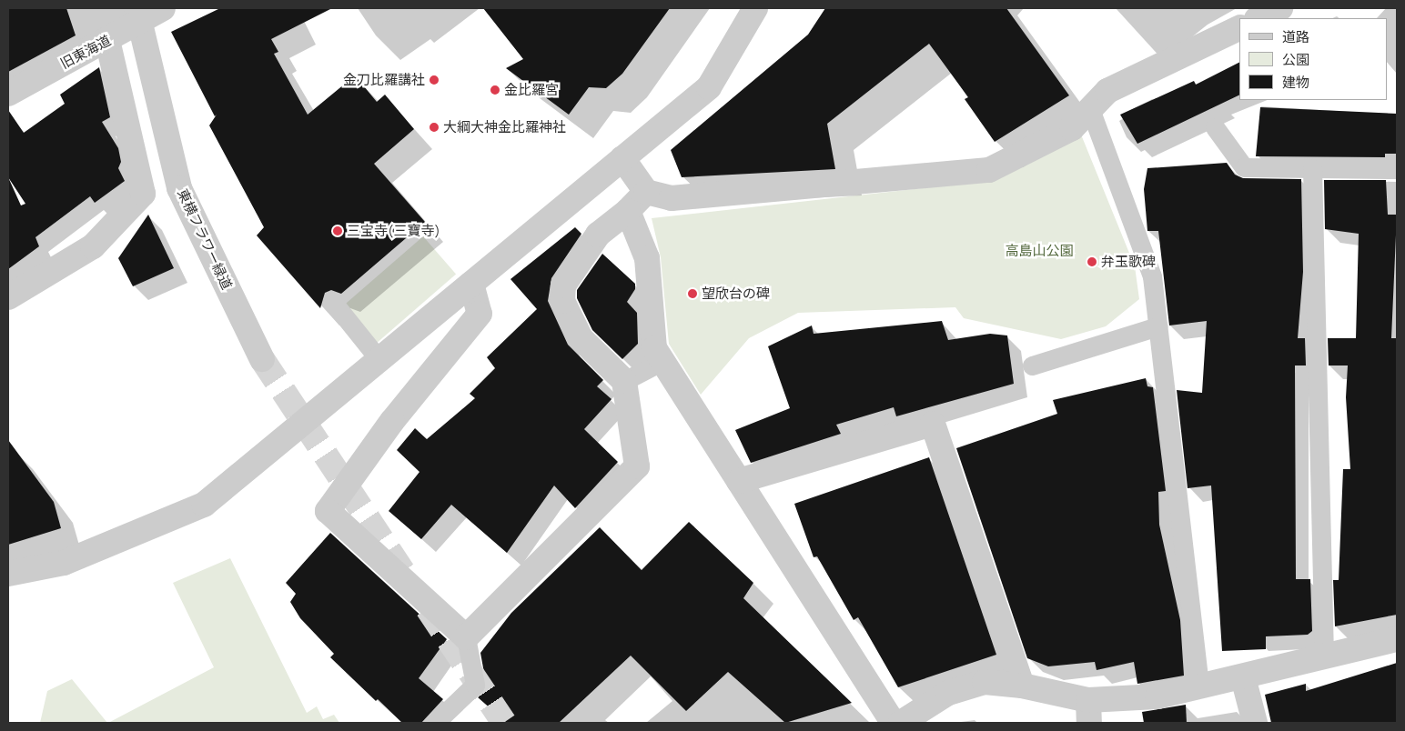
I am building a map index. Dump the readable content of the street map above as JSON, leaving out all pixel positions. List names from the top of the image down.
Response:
{
  "streets": {
    "street": ["旧東海道", "東横フラワー緑道"]
  },
  "crossings": [
    ["旧東海道", "東横フラワー緑道"]
  ],
  "parks": ["高島山公園"],
  "places": [
    "金刀比羅講社",
    "金比羅宮",
    "大綱大神金比羅神社",
    "三宝寺(三寶寺)",
    "弁玉歌碑",
    "望欣台の碑"
  ],
  "legend": ["道路", "公園", "建物"]
}
